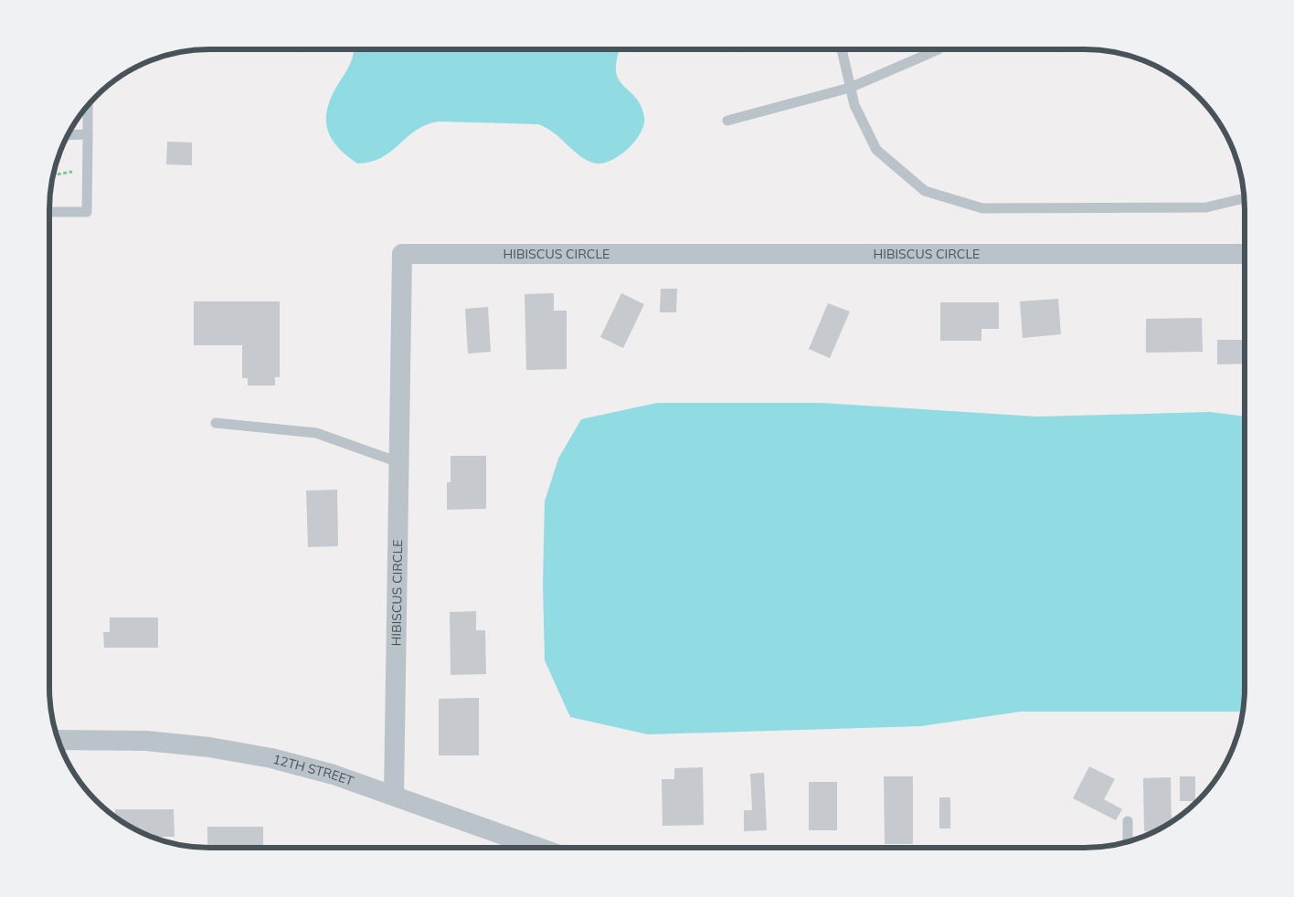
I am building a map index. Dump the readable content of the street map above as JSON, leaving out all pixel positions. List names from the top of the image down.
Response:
{
  "streets": {
    "street": ["HIBISCUS CIRCLE", "12TH STREET"]
  },
  "crossings": [
    ["HIBISCUS CIRCLE", "12TH STREET"]
  ]
}
